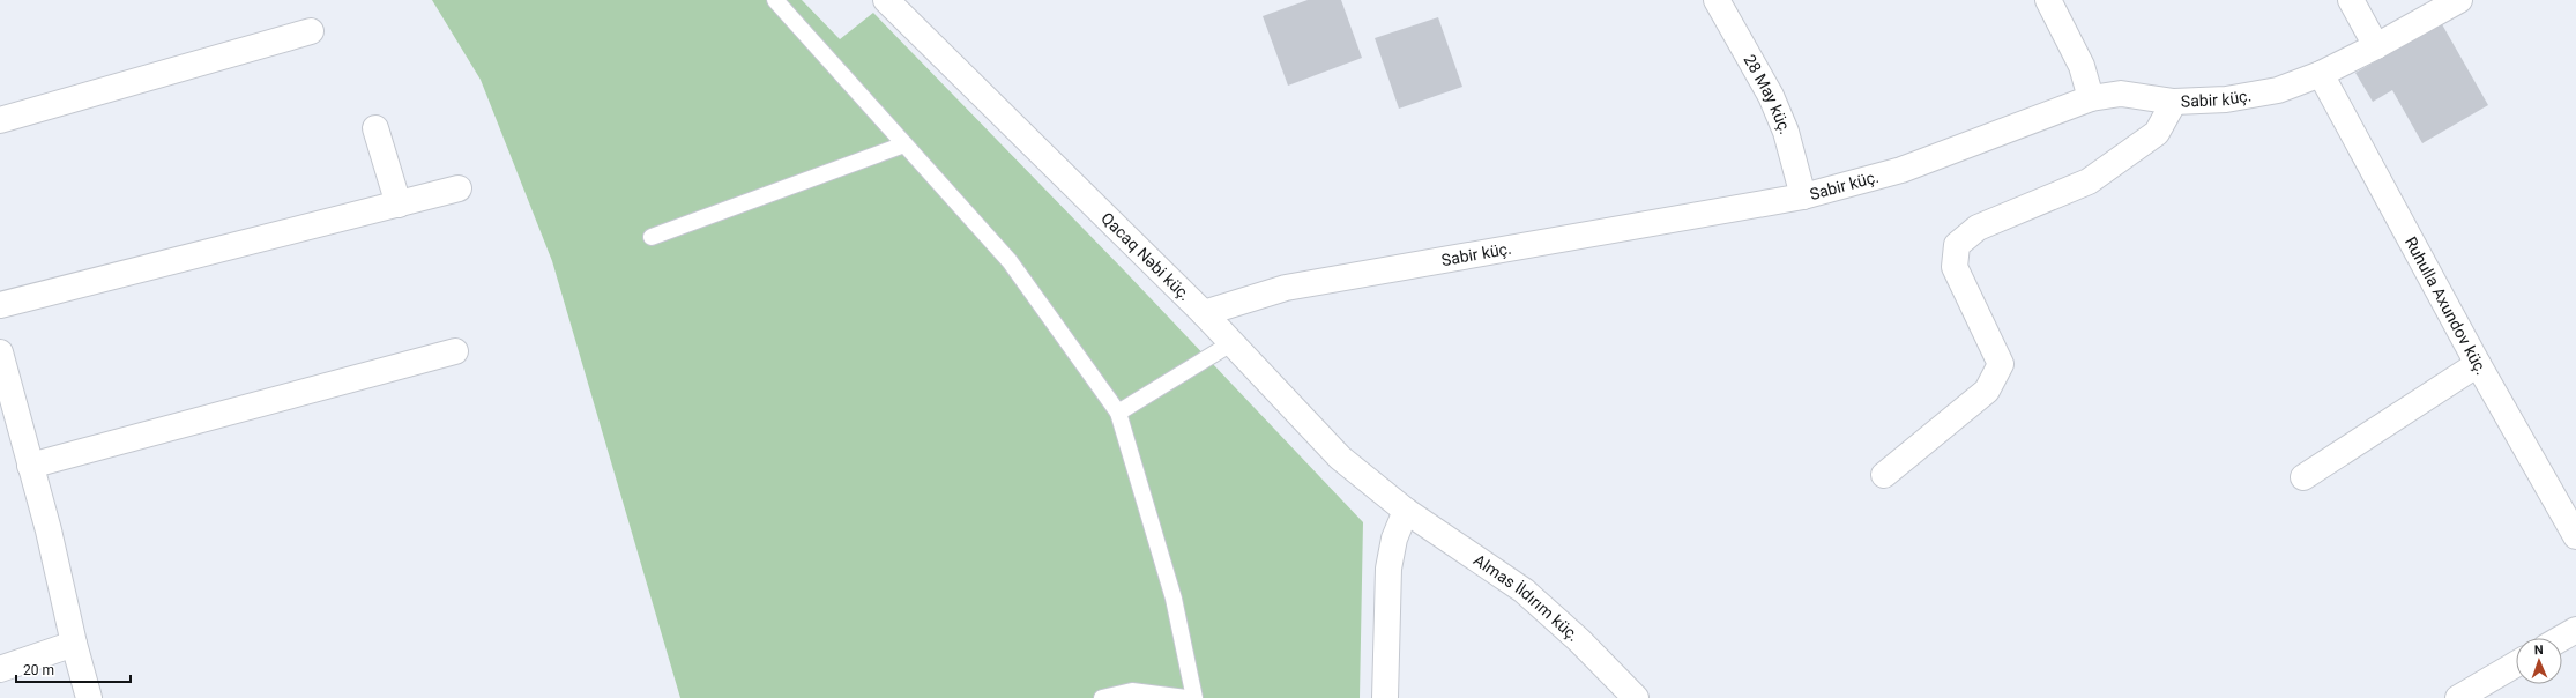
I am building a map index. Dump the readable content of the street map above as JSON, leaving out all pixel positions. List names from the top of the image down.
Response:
{
  "streets": {
    "street": [
      "28 May küç.",
      "Sabir küç.",
      "Qacaq Nəbi küç.",
      "Ruhulla Axundov küç.",
      "Almas İldırım küç."
    ]
  },
  "crossings": [
    ["28 May küç.", "Sabir küç."],
    ["Sabir küç.", "Qacaq Nəbi küç."],
    ["Sabir küç.", "Ruhulla Axundov küç."],
    ["Qacaq Nəbi küç.", "Almas İldırım küç."]
  ],
  "scale_bar": "20 m",
  "north": "top"
}
